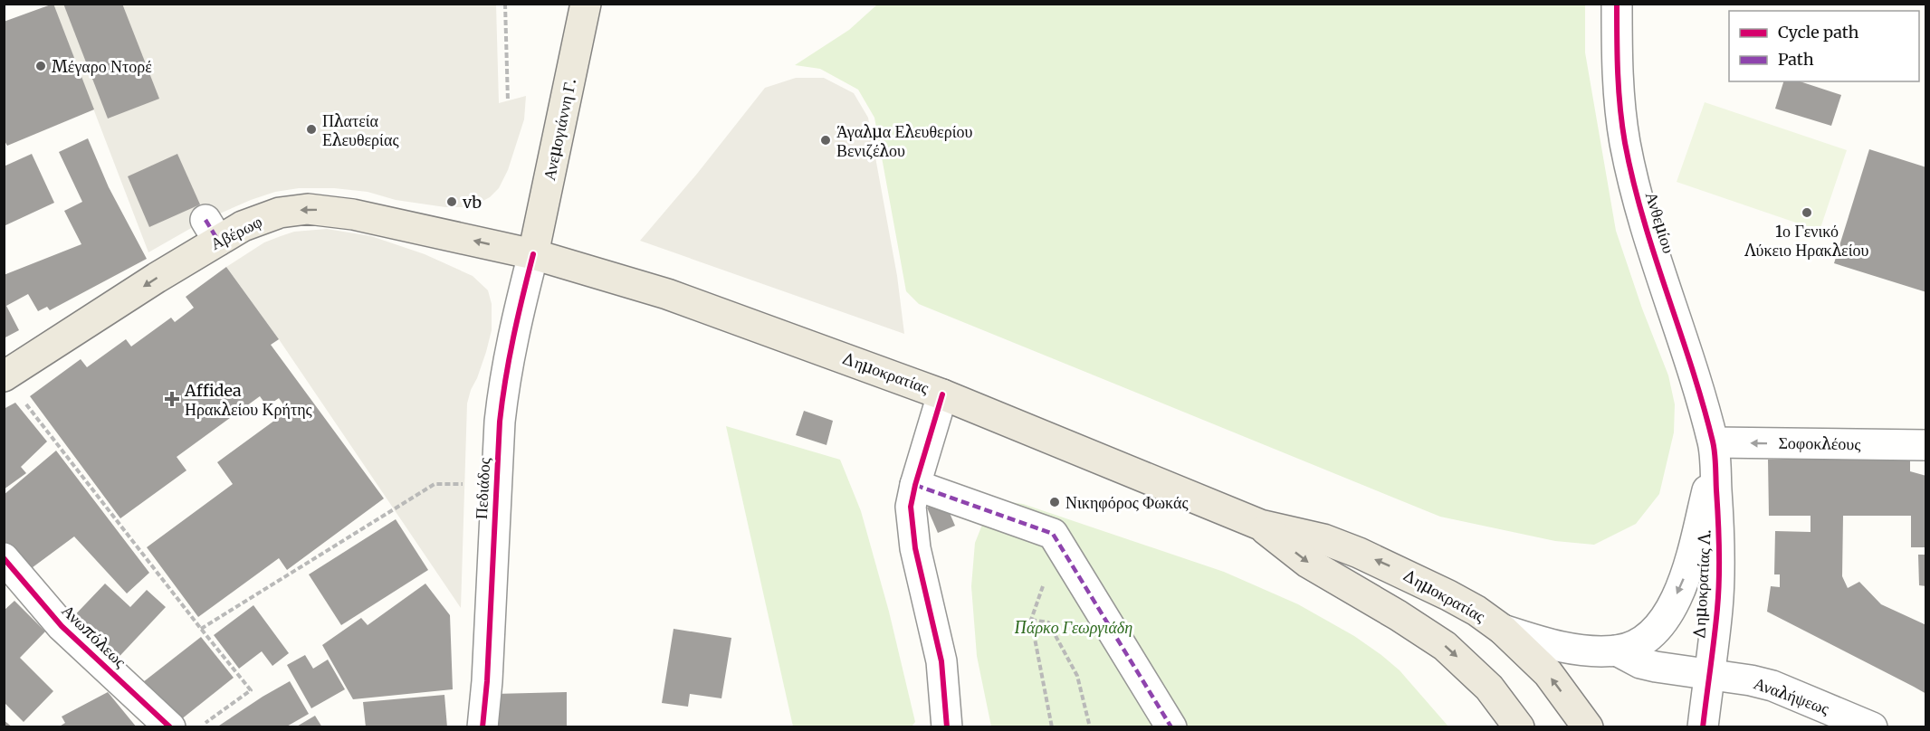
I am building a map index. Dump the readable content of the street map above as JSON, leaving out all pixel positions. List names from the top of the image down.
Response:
{
  "streets": {
    "main road": ["Ανεμογιάννη Γ.", "Αβέρωφ", "Δημοκρατίας"],
    "street": [
      "Ανθεμίου",
      "Σοφοκλέους",
      "Πεδιάδος",
      "Δημοκρατίας Λ.",
      "Ανωπόλεως",
      "Αναλήψεως"
    ]
  },
  "crossings": [
    ["Ανεμογιάννη Γ.", "Αβέρωφ"],
    ["Ανεμογιάννη Γ.", "Δημοκρατίας"],
    ["Ανεμογιάννη Γ.", "Πεδιάδος"],
    ["Ανθεμίου", "Σοφοκλέους"],
    ["Ανθεμίου", "Δημοκρατίας Λ."],
    ["Αβέρωφ", "Δημοκρατίας"],
    ["Αβέρωφ", "Πεδιάδος"],
    ["Δημοκρατίας", "Πεδιάδος"],
    ["Σοφοκλέους", "Δημοκρατίας Λ."],
    ["Δημοκρατίας Λ.", "Αναλήψεως"]
  ],
  "one_way": ["Αβέρωφ", "Σοφοκλέους"],
  "parks": ["Πάρκο Γεωργιάδη"],
  "places": {
    "other": [
      "Μέγαρο Ντορέ",
      "Πλατεία Ελευθερίας",
      "Άγαλμα Ελευθερίου Βενιζέλου",
      "vb",
      "1ο Γενικό Λύκειο Ηρακλείου",
      "Νικηφόρος Φωκάς"
    ],
    "health": ["Affidea Ηρακλείου Κρήτης"]
  },
  "legend": ["Cycle path", "Path"]
}
